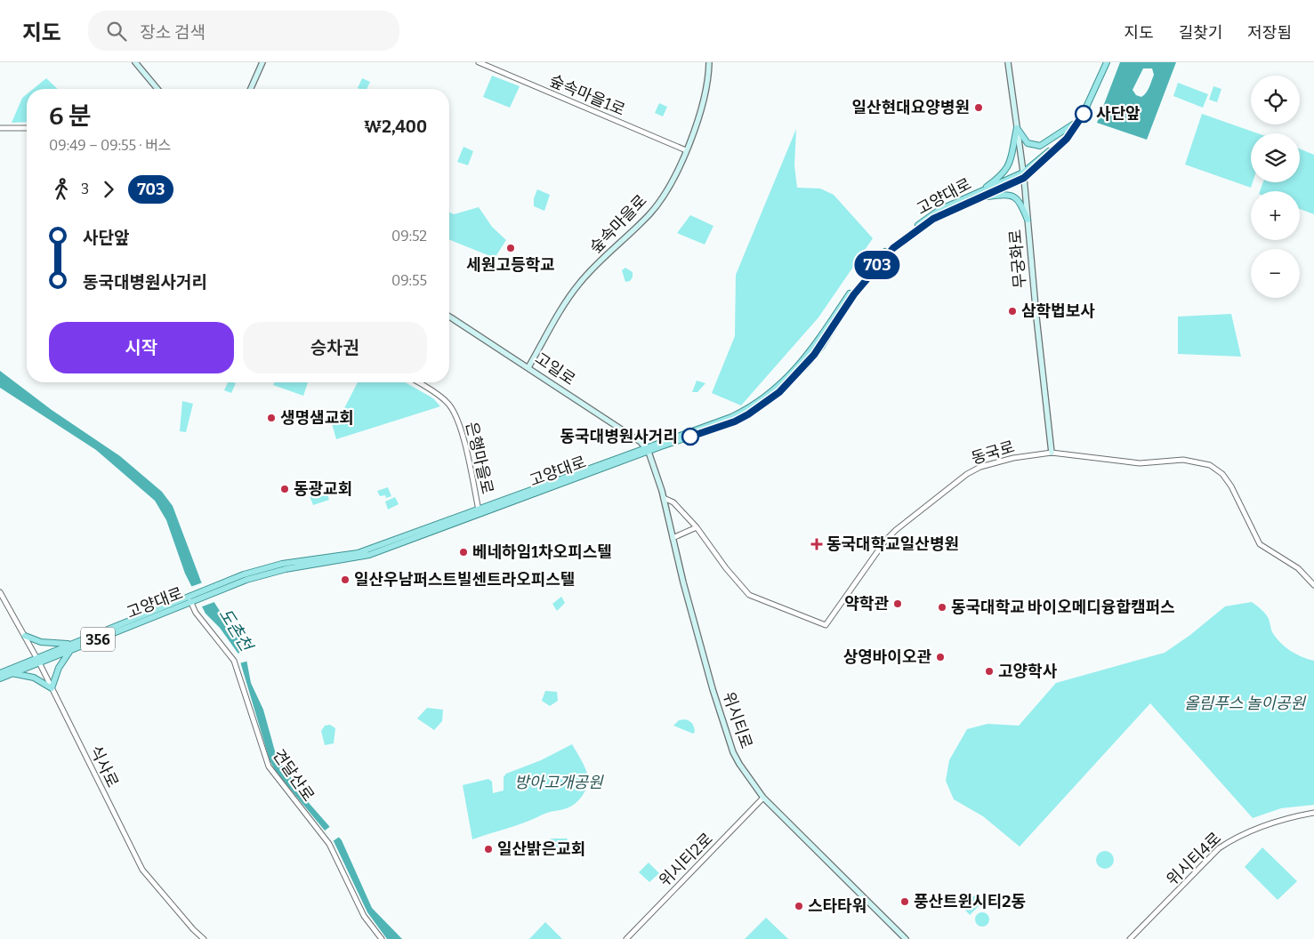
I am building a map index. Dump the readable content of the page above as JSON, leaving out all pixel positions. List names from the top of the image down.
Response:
{
  "streets": {
    "main road": [
      "고양대로",
      "숲속마을로",
      "무궁화로",
      "고일로",
      "356",
      "위시티로"
    ],
    "street": [
      "숲속마을1로",
      "동국로",
      "은행마을로",
      "식사로",
      "견달산로",
      "위시티4로",
      "위시티2로"
    ]
  },
  "crossings": [
    ["숲속마을1로", "숲속마을로"],
    ["고양대로", "무궁화로"],
    ["고양대로", "고일로"],
    ["고양대로", "은행마을로"],
    ["고양대로", "위시티로"],
    ["고양대로", "식사로"],
    ["고양대로", "견달산로"],
    ["숲속마을로", "고일로"],
    ["무궁화로", "동국로"],
    ["고일로", "위시티로"],
    ["동국로", "위시티로"],
    ["위시티로", "위시티2로"]
  ],
  "water": ["도촌천"],
  "parks": ["올림푸스 놀이공원", "방아고개공원"],
  "places": {
    "other": [
      "일산현대요양병원",
      "사단앞",
      "세원고등학교",
      "삼학법보사",
      "생명샘교회",
      "동국대병원사거리",
      "동광교회",
      "베네하임1차오피스텔",
      "일산우남퍼스트빌센트라오피스텔",
      "약학관",
      "동국대학교 바이오메디융합캠퍼스",
      "상영바이오관",
      "고양학사",
      "일산밝은교회",
      "풍산트윈시티2동",
      "스타타워"
    ],
    "health": ["동국대학교일산병원"]
  },
  "lines": ["bus line 703"],
  "page": {
    "header": "지도",
    "search": "장소 검색",
    "nav": ["지도", "길찾기", "저장됨"],
    "on_map": "703",
    "map_buttons": ["+", "−"],
    "heading": ["6 분", "09:49 – 09:55 · 버스", "₩2,400"],
    "legs": ["3", "703"],
    "list": [
      {
        "name": "사단앞",
        "value": "09:52"
      },
      {
        "name": "동국대병원사거리",
        "value": "09:55"
      }
    ],
    "buttons": ["시작", "승차권"]
  }
}
